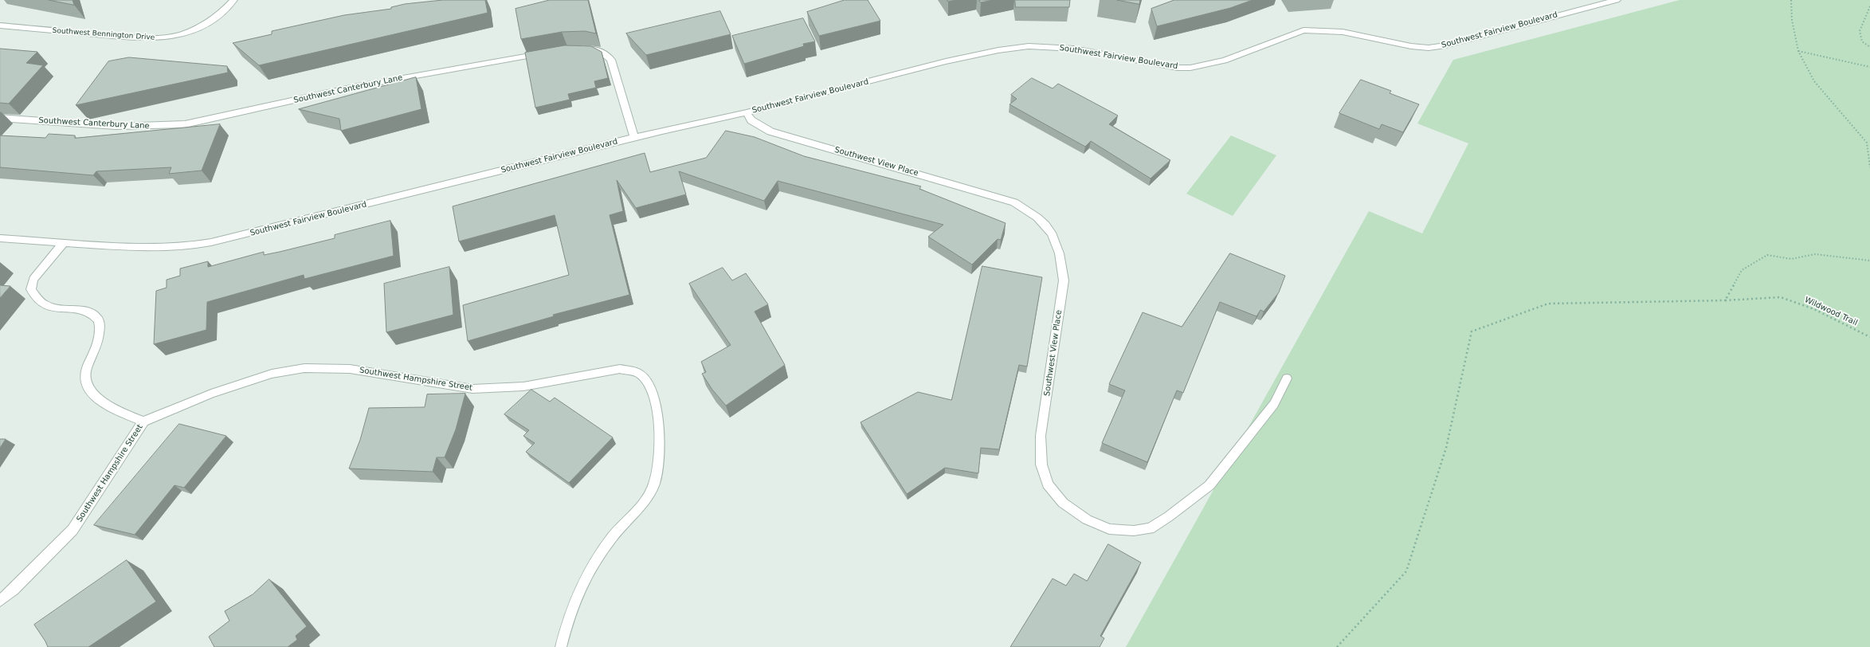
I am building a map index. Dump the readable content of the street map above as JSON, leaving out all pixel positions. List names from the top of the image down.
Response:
{
  "streets": {
    "street": [
      "Southwest Fairview Boulevard",
      "Southwest Bennington Drive",
      "Southwest Canterbury Lane",
      "Southwest View Place",
      "Southwest Hampshire Street"
    ],
    "path": ["Wildwood Trail"]
  },
  "crossings": [
    ["Southwest Fairview Boulevard", "Southwest View Place"]
  ]
}
